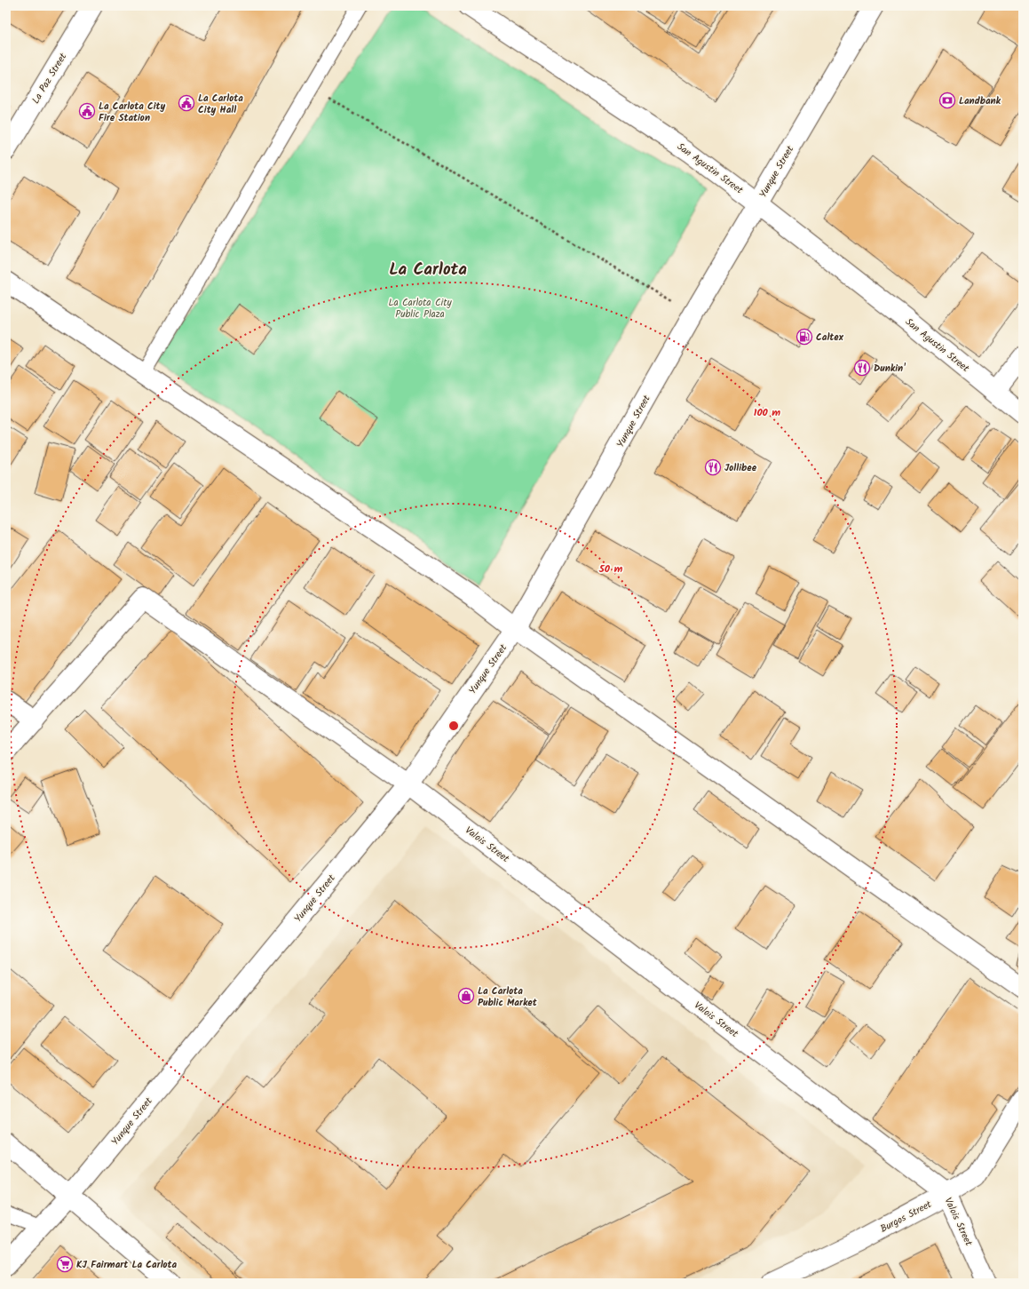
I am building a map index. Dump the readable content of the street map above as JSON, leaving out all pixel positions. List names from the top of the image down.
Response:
{
  "streets": {
    "street": [
      "La Paz Street",
      "San Agustin Street",
      "Yunque Street",
      "Valois Street",
      "Burgos Street"
    ]
  },
  "crossings": [
    ["San Agustin Street", "Yunque Street"],
    ["Yunque Street", "Valois Street"],
    ["Valois Street", "Burgos Street"]
  ],
  "districts": ["La Carlota"],
  "parks": ["La Carlota City Public Plaza"],
  "places": {
    "bank": ["Landbank"],
    "public building": ["La Carlota City Hall", "La Carlota City Fire Station"],
    "fuel station": ["Caltex"],
    "restaurant": ["Dunkin'", "Jollibee"],
    "shop": ["La Carlota Public Market"],
    "supermarket": ["KJ Fairmart La Carlota"]
  },
  "rings": ["100 m", "50 m"]
}
